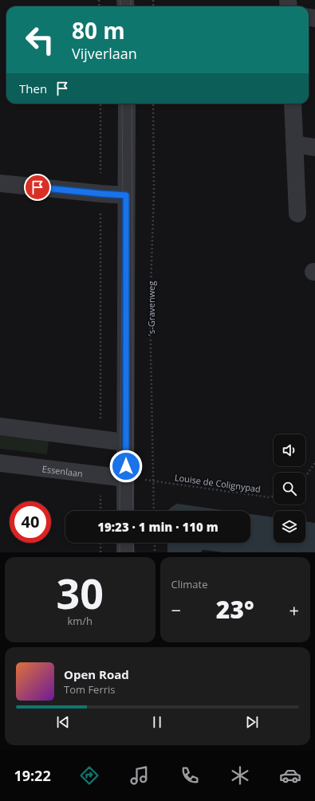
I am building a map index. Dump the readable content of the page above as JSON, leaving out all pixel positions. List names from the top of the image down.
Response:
{
  "streets": {
    "street": ["Essenlaan"],
    "path": ["'s-Gravenweg", "Louise de Colignypad"]
  },
  "crossings": [
    ["'s-Gravenweg", "Louise de Colignypad"]
  ],
  "page": {
    "turn": ["80 m", "Vijverlaan"],
    "then": "Then",
    "limit": "40",
    "trip": "19:23 · 1 min · 110 m",
    "tile": [
      ["30", "km/h"],
      "Climate"
    ],
    "heat": ["−", "23°", "+"],
    "song": ["Open Road", "Tom Ferris"],
    "tabs": "19:22"
  }
}
